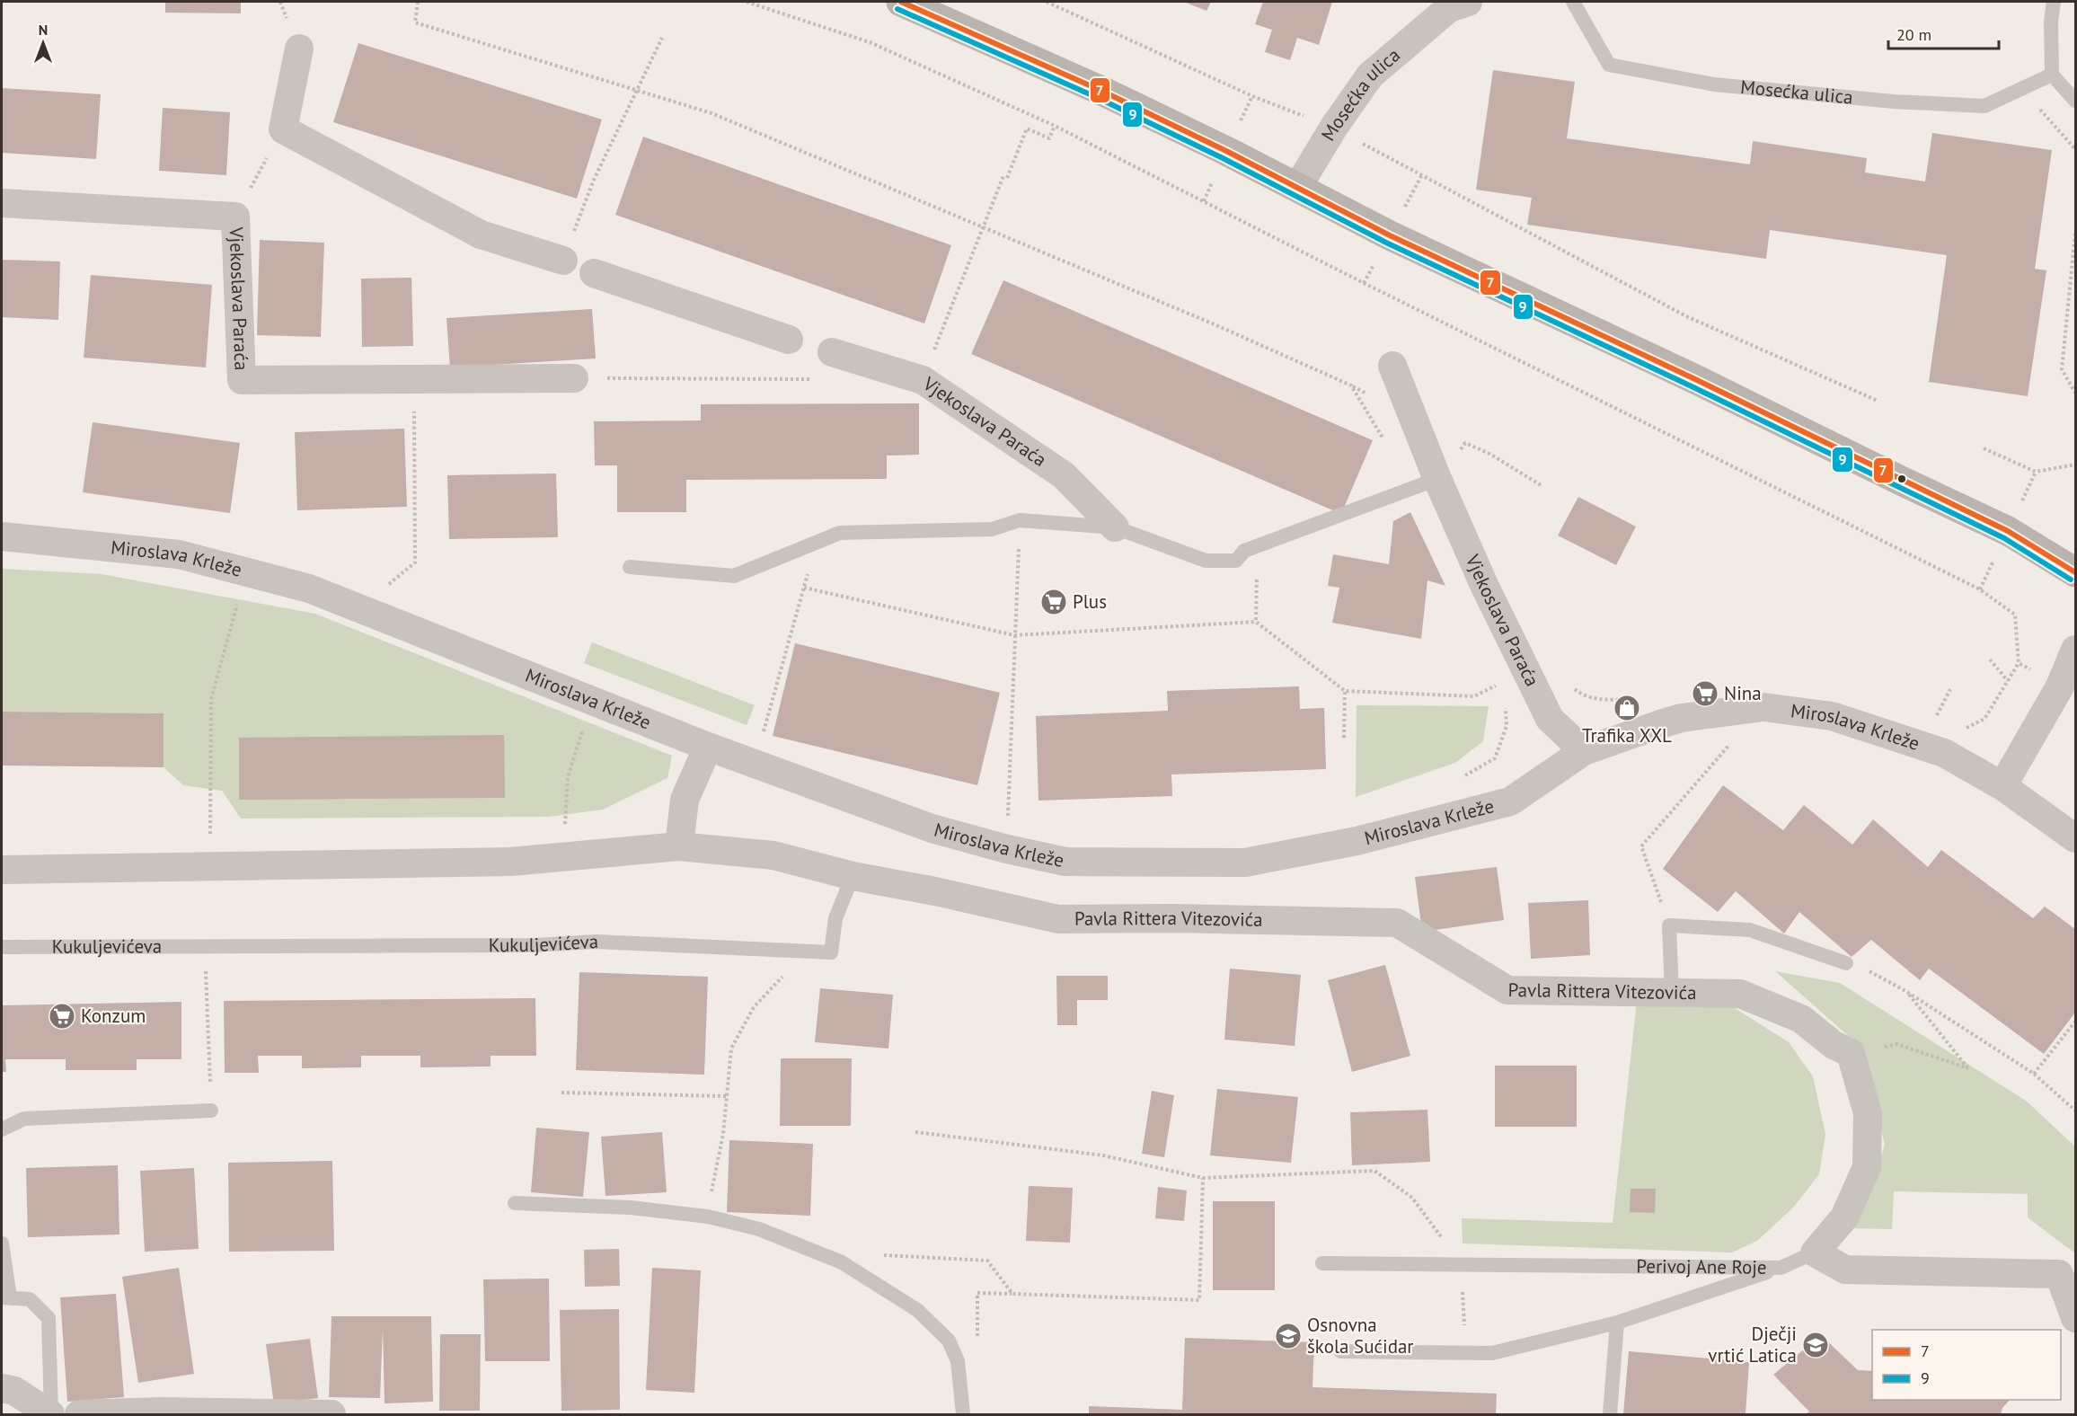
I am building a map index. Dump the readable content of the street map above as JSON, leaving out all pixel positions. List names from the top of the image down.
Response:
{
  "streets": {
    "street": [
      "Mosećka ulica",
      "Vjekoslava Paraća",
      "Miroslava Krleže",
      "Pavla Rittera Vitezovića"
    ],
    "lane": ["Kukuljevićeva", "Perivoj Ane Roje"]
  },
  "crossings": [
    ["Vjekoslava Paraća", "Miroslava Krleže"]
  ],
  "places": {
    "supermarket": ["Plus", "Nina", "Konzum"],
    "shop": ["Trafika XXL"],
    "school or university": ["Osnovna škola Sućidar", "Dječji vrtić Latica"]
  },
  "lines": ["transit line 7", "transit line 9"],
  "legend": ["7", "9"],
  "scale_bar": "20 m",
  "north": "top"
}
